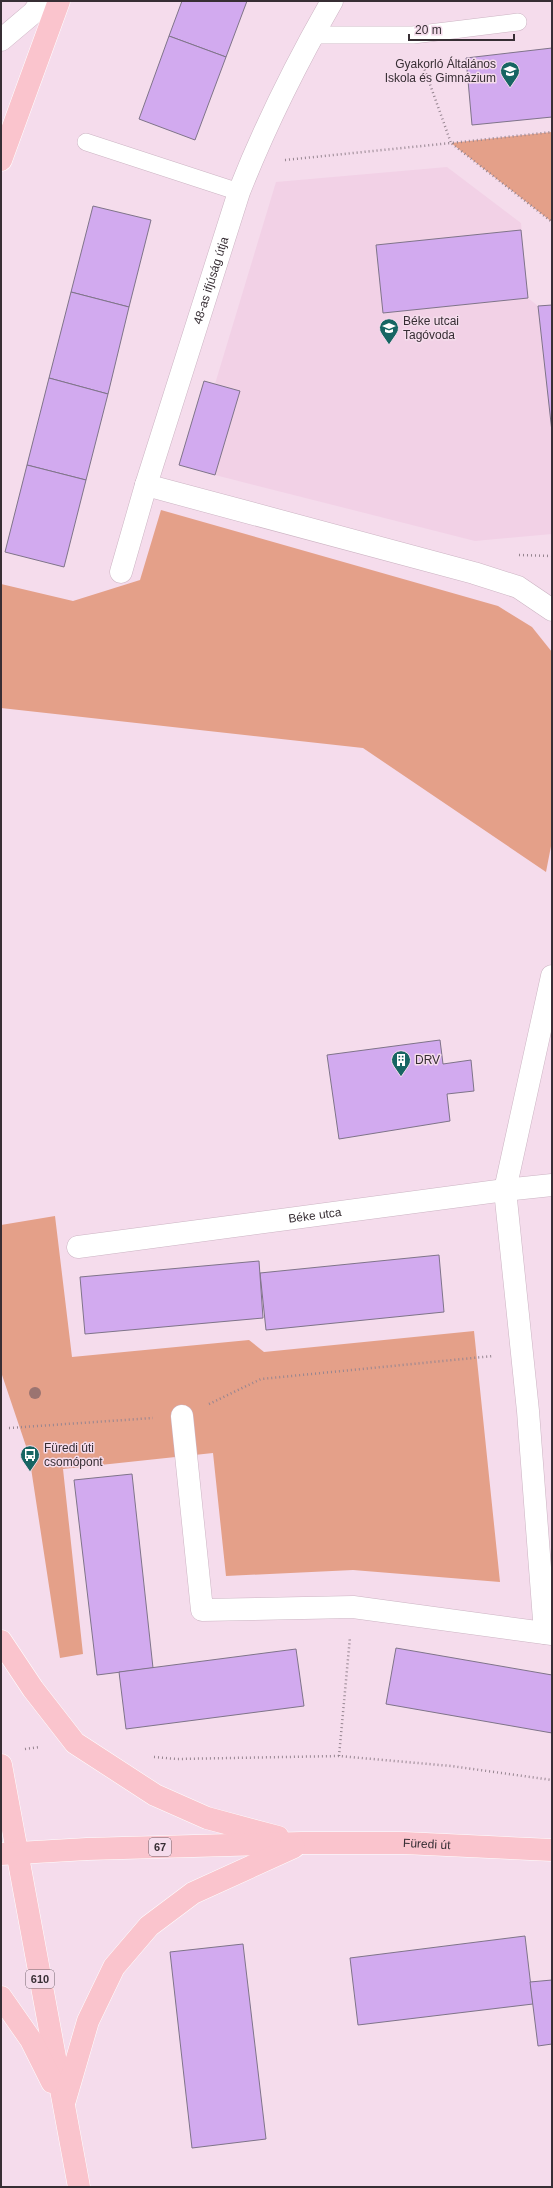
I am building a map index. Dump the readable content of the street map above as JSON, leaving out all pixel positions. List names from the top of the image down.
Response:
{
  "streets": {
    "main road": ["Füredi út", "67", "610"],
    "street": ["48-as ifjúság útja", "Béke utca"]
  },
  "crossings": [
    ["Füredi út", "67"],
    ["67", "610"]
  ],
  "places": {
    "school or university": ["Gyakorló Általános Iskola és Gimnázium", "Béke utcai Tagóvoda"],
    "building": ["DRV"],
    "bus stop": ["Füredi úti csomópont"]
  },
  "scale_bar": "20 m"
}
